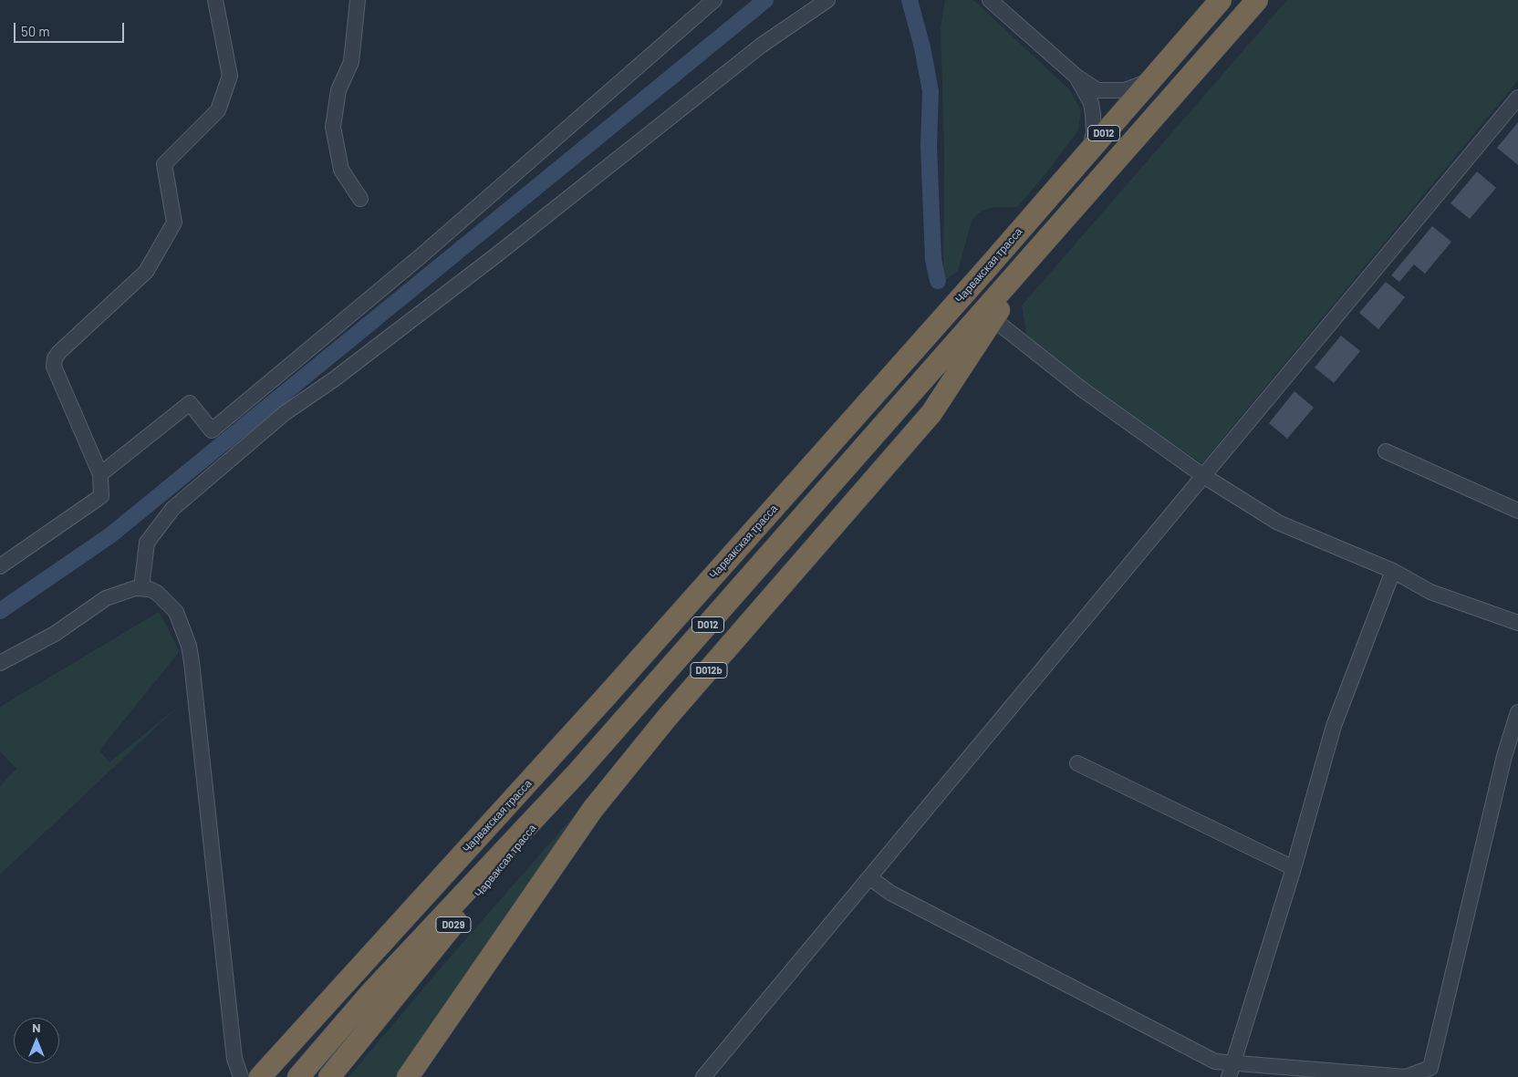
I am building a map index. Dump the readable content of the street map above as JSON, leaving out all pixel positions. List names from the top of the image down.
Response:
{
  "streets": {
    "highway": [
      "D012",
      "Чарвакская трасса",
      "D012b",
      "Чарваксая трасса",
      "D029"
    ]
  },
  "crossings": [
    ["D012", "D012b"],
    ["D012", "Чарваксая трасса"]
  ],
  "scale_bar": "50 m",
  "north": "top"
}
